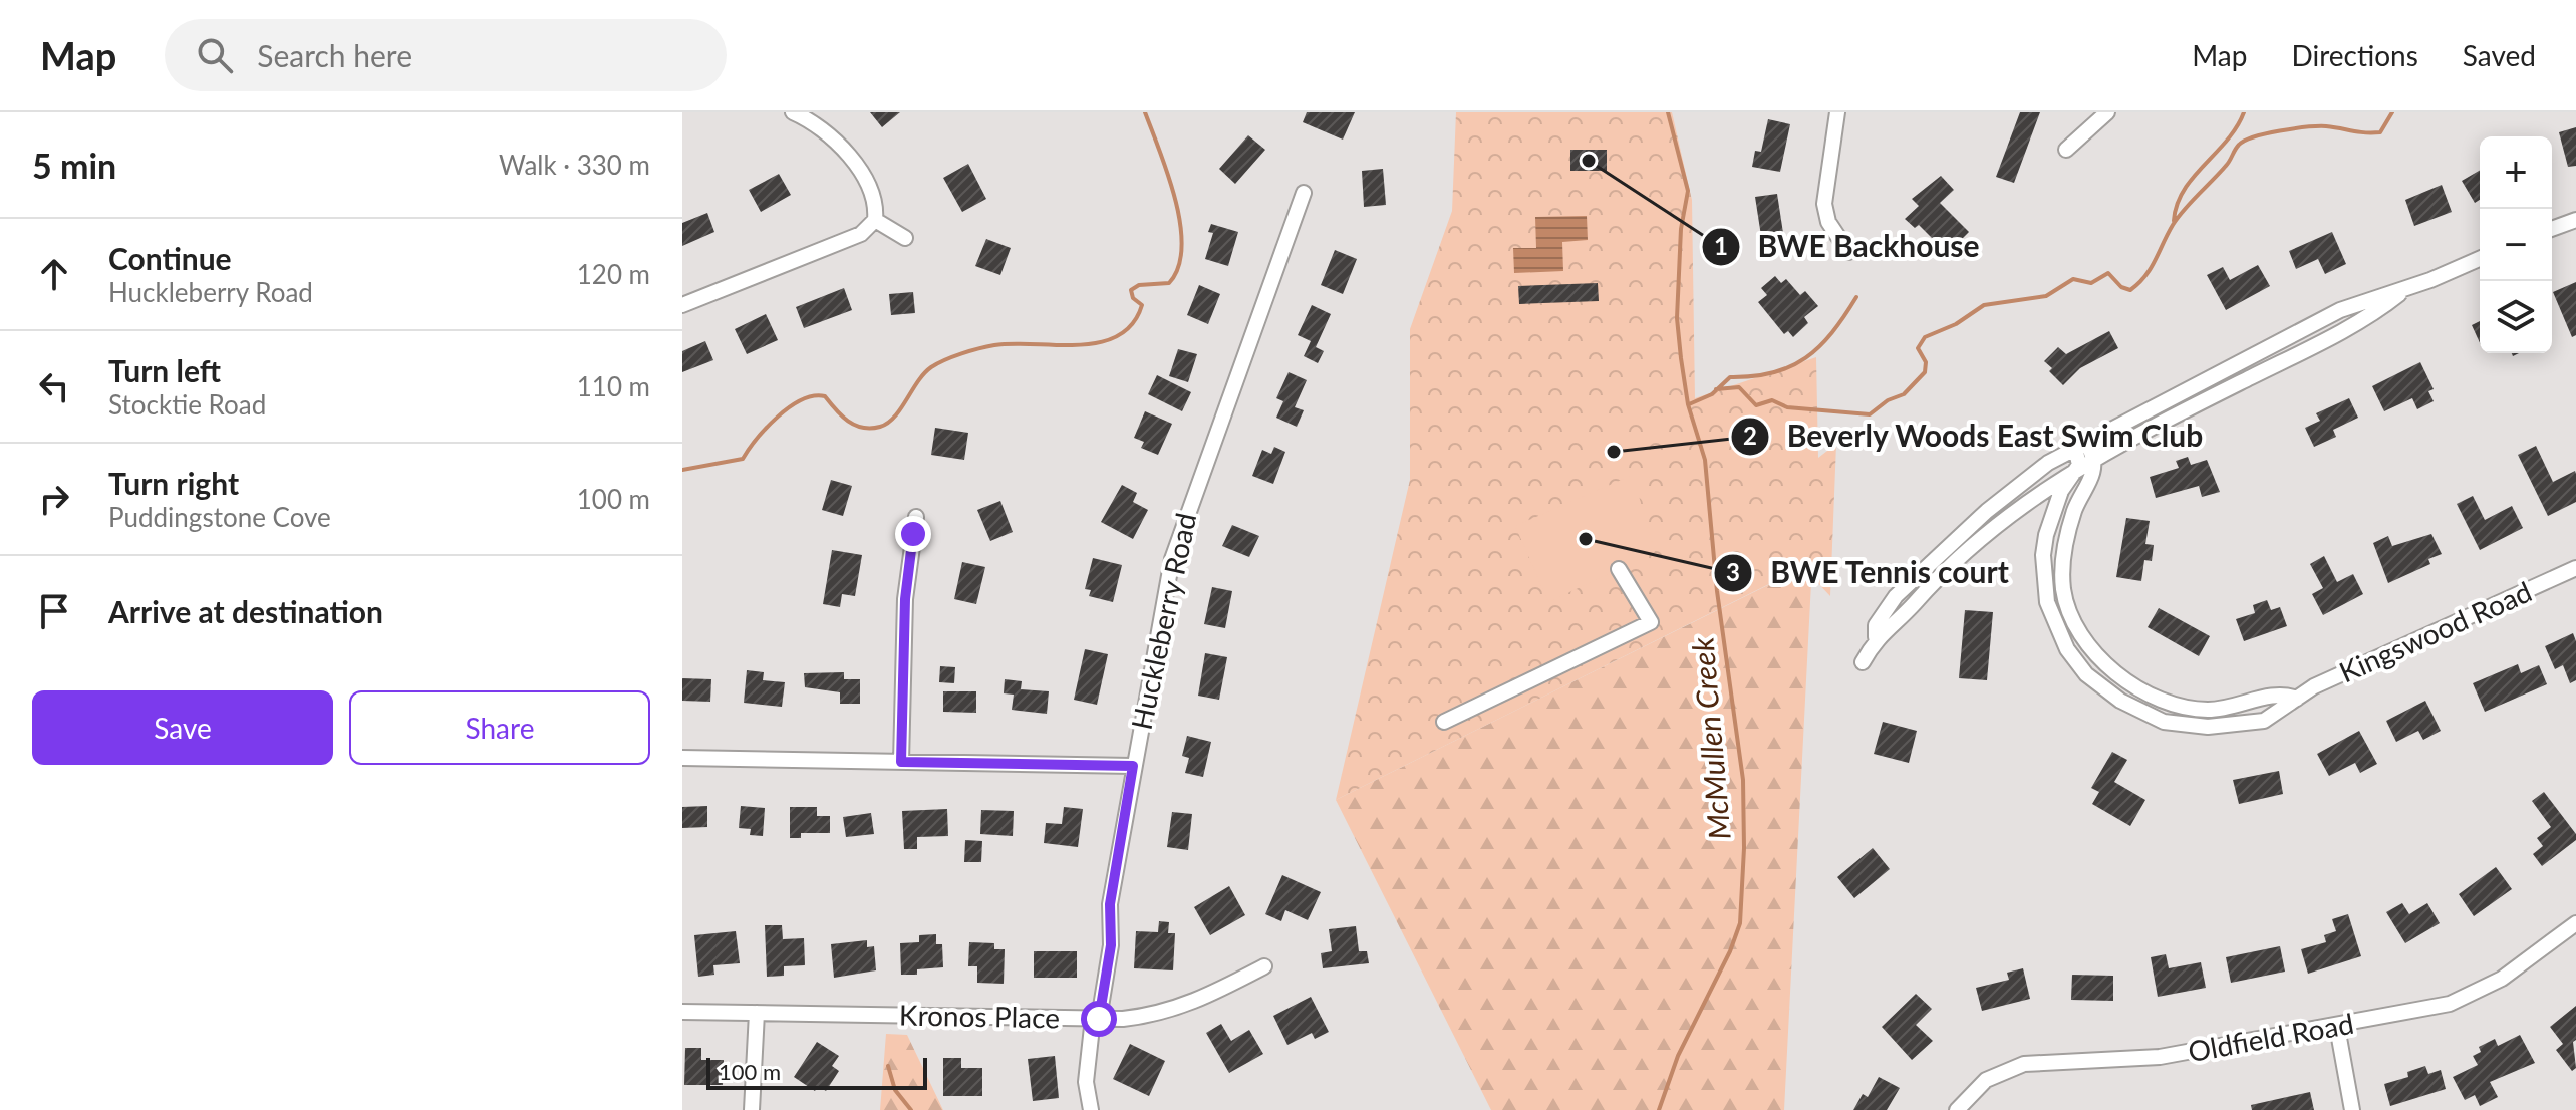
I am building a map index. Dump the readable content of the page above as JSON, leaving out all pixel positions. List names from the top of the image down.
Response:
{
  "streets": {
    "street": [
      "Huckleberry Road",
      "Kingswood Road",
      "Kronos Place",
      "Oldfield Road"
    ]
  },
  "crossings": [
    ["Huckleberry Road", "Kronos Place"]
  ],
  "water": ["McMullen Creek"],
  "places": ["BWE Backhouse", "Beverly Woods East Swim Club", "BWE Tennis court"],
  "scale_bar": "100 m",
  "page": {
    "header": "Map",
    "search": "Search here",
    "nav": ["Map", "Directions", "Saved"],
    "heading": ["5 min", "Walk · 330 m"],
    "map_buttons": ["+", "−"],
    "list": [
      ["Continue", "Huckleberry Road", "120 m"],
      ["Turn left", "Stocktie Road", "110 m"],
      ["Turn right", "Puddingstone Cove", "100 m"],
      "Arrive at destination"
    ],
    "buttons": ["Save", "Share"],
    "scale": "100 m"
  }
}
